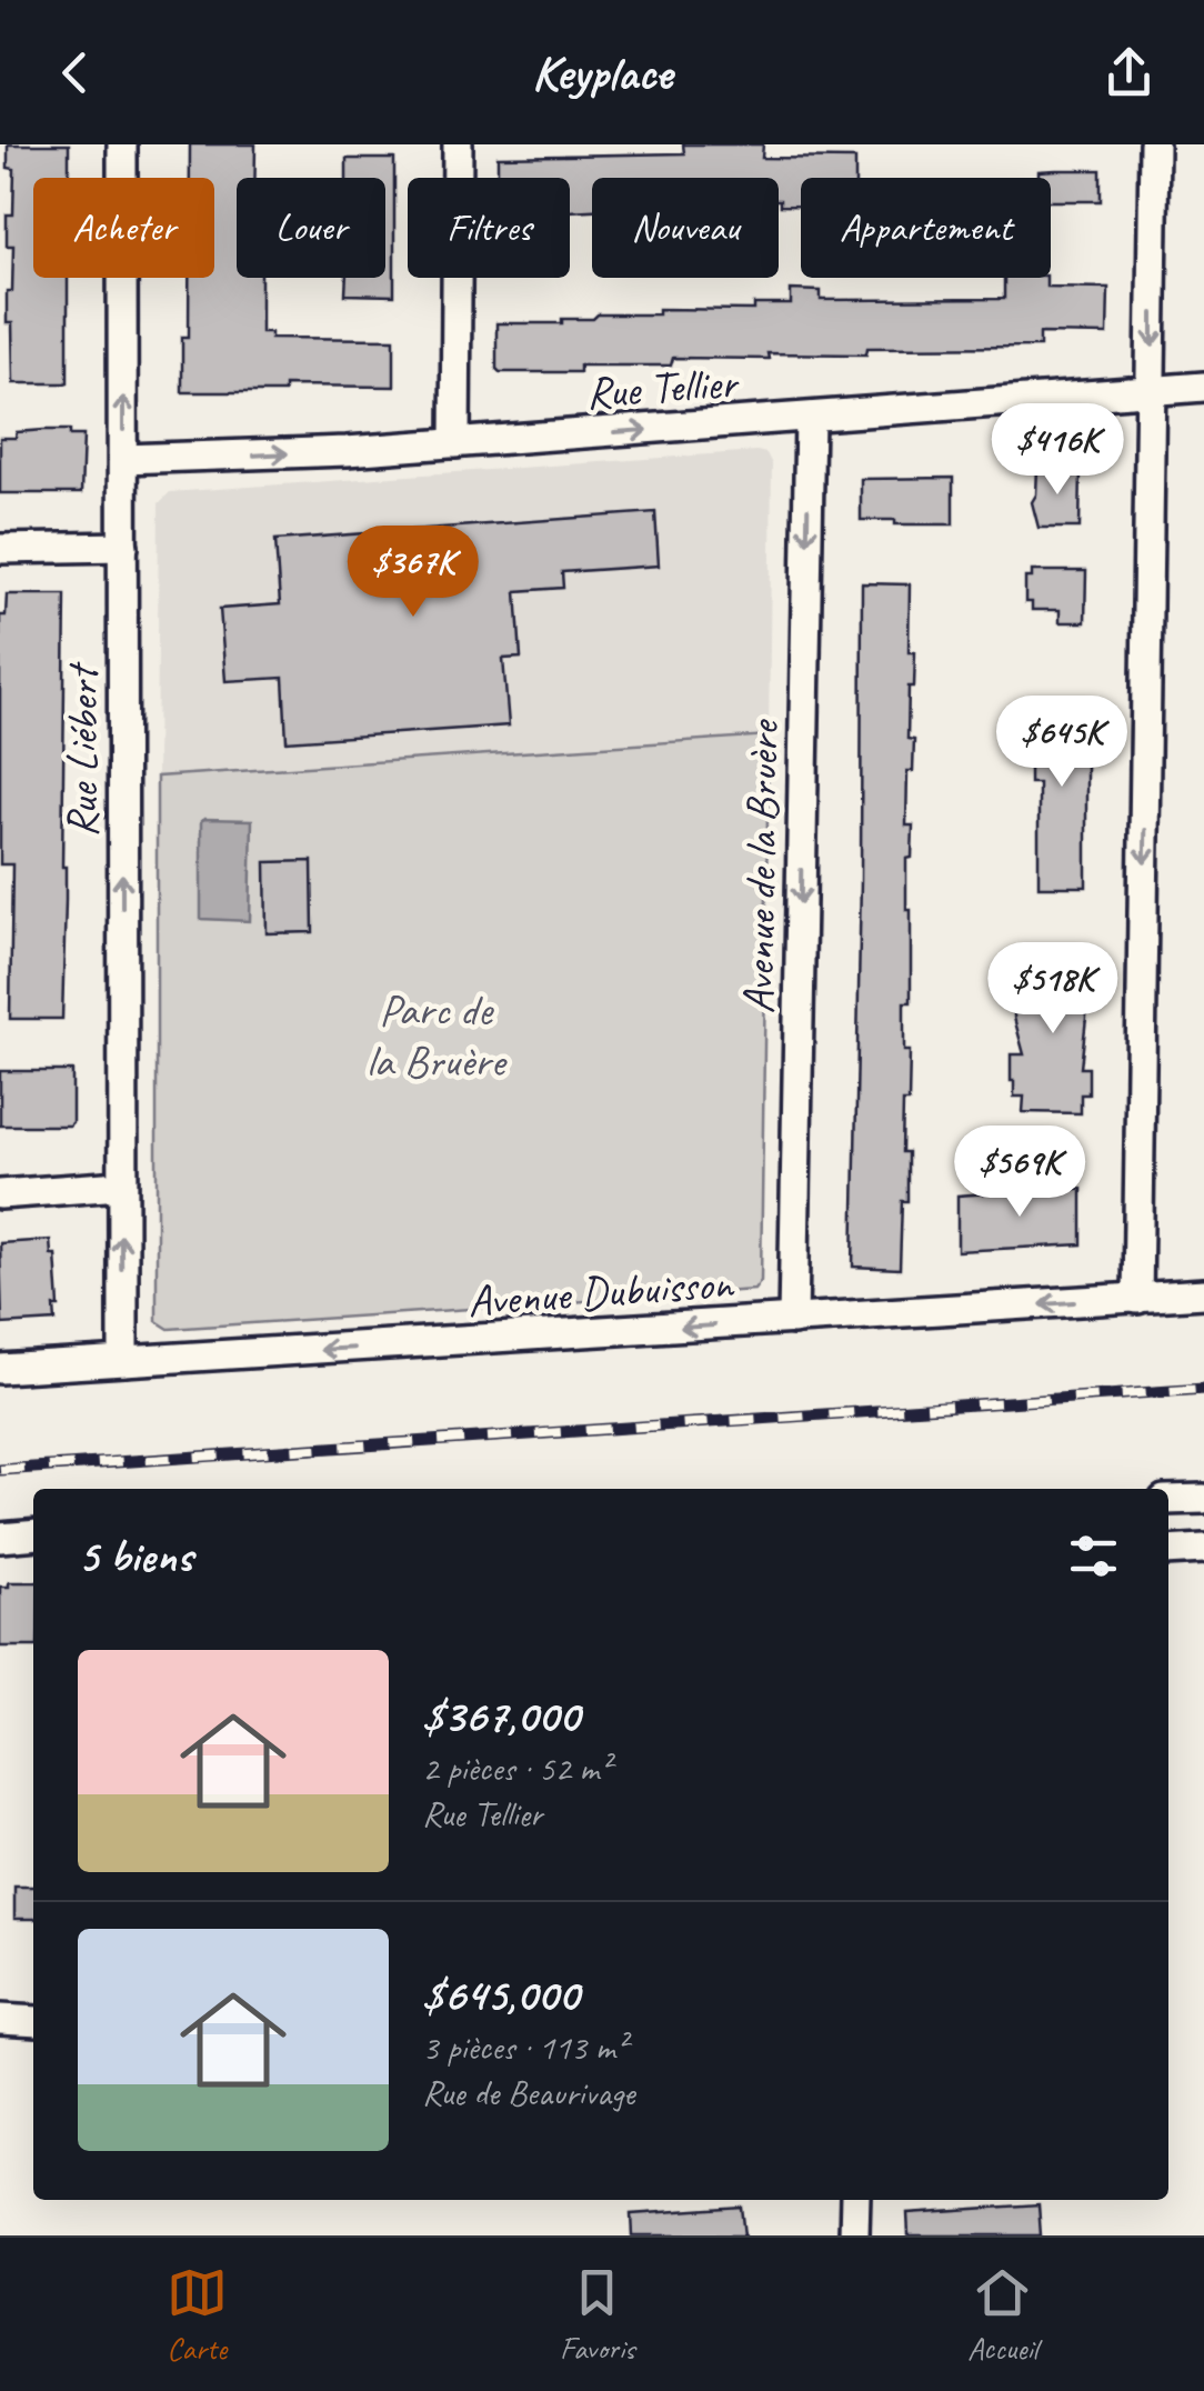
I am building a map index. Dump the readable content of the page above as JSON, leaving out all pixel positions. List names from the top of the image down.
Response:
{
  "streets": {
    "street": [
      "Rue Tellier",
      "Rue Liébert",
      "Avenue de la Bruère",
      "Avenue Dubuisson"
    ]
  },
  "crossings": [
    ["Rue Tellier", "Rue Liébert"],
    ["Rue Tellier", "Avenue de la Bruère"],
    ["Rue Liébert", "Avenue Dubuisson"],
    ["Avenue de la Bruère", "Avenue Dubuisson"]
  ],
  "one_way": [
    "Rue Tellier",
    "Rue Liébert",
    "Avenue de la Bruère",
    "Avenue Dubuisson"
  ],
  "parks": ["Parc de la Bruère"],
  "page": {
    "header": "Keyplace",
    "chip": [
      "Acheter",
      "Louer",
      "Filtres",
      "Nouveau",
      "Appartement"
    ],
    "price": [
      "$416K",
      "$367K",
      "$645K",
      "$518K",
      "$569K"
    ],
    "heading": "5 biens",
    "list": [
      {
        "name": "$367,000",
        "note": "2 pièces · 52 m² · Rue Tellier"
      },
      {
        "name": "$645,000",
        "note": "3 pièces · 113 m² · Rue de Beaurivage"
      }
    ],
    "tabs": ["Carte", "Favoris", "Accueil"]
  }
}
